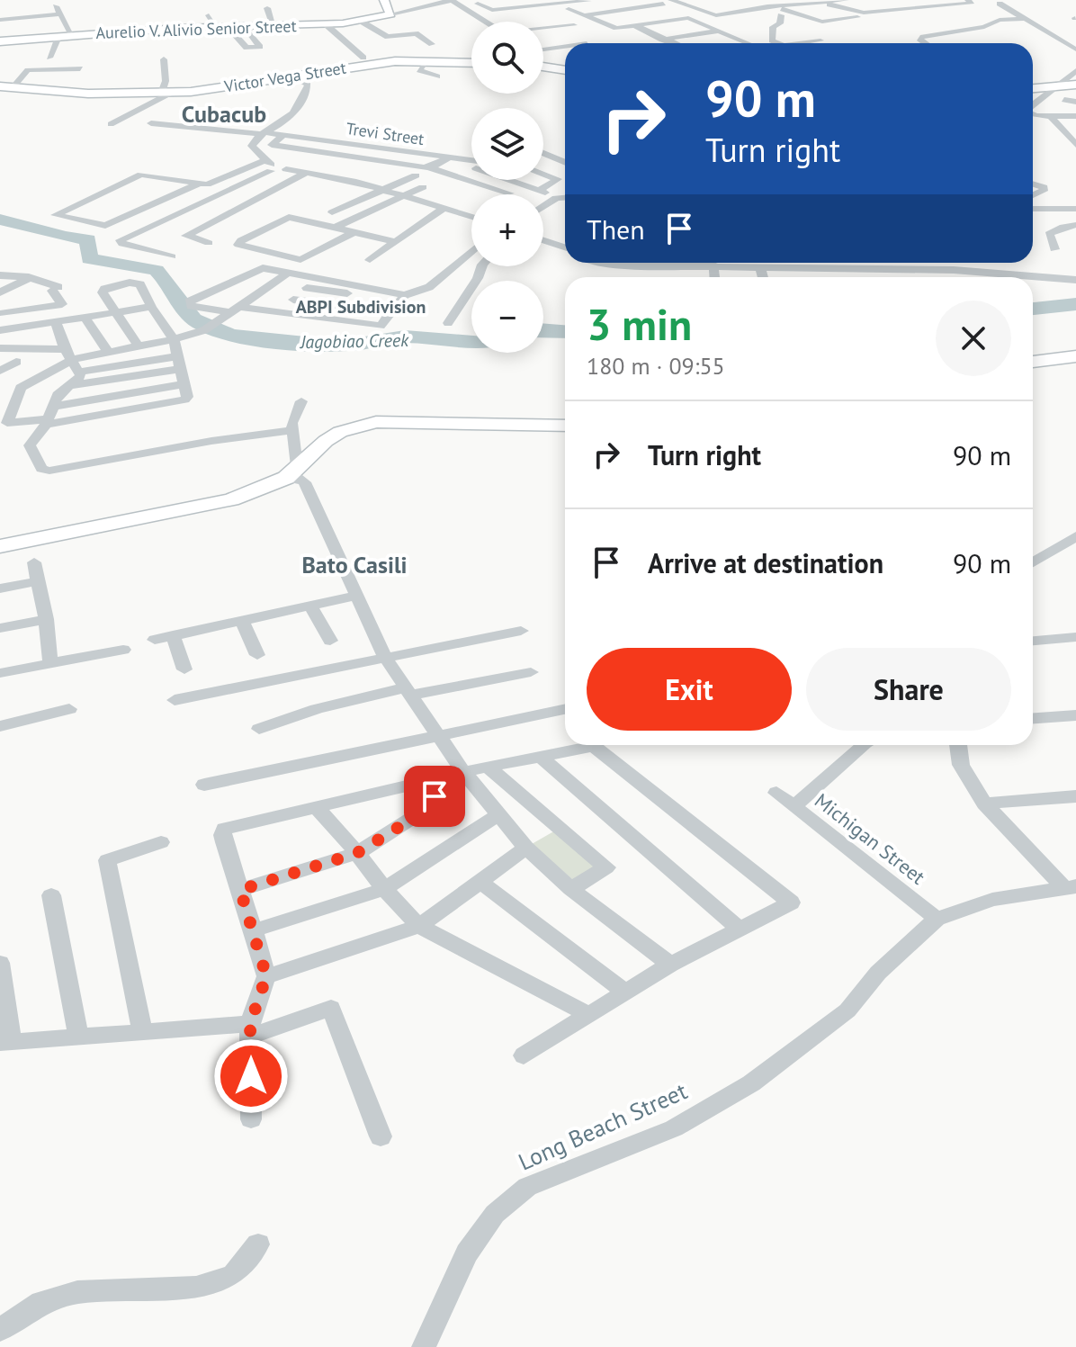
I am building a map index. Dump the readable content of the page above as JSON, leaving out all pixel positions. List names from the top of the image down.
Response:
{
  "streets": {
    "street": [
      "Aurelio V. Alivio Senior Street",
      "Victor Vega Street",
      "Trevi Street",
      "Michigan Street",
      "Long Beach Street"
    ]
  },
  "crossings": [
    ["Michigan Street", "Long Beach Street"]
  ],
  "districts": ["Cubacub", "ABPI Subdivision", "Bato Casili"],
  "water": ["Jagobiao Creek"],
  "page": {
    "map_buttons": ["+", "−"],
    "turn": ["90 m", "Turn right"],
    "then": "Then",
    "heading": ["3 min", "180 m · 09:55"],
    "list": [
      {
        "name": "Turn right",
        "value": "90 m"
      },
      {
        "name": "Arrive at destination",
        "value": "90 m"
      }
    ],
    "buttons": ["Exit", "Share"]
  }
}
